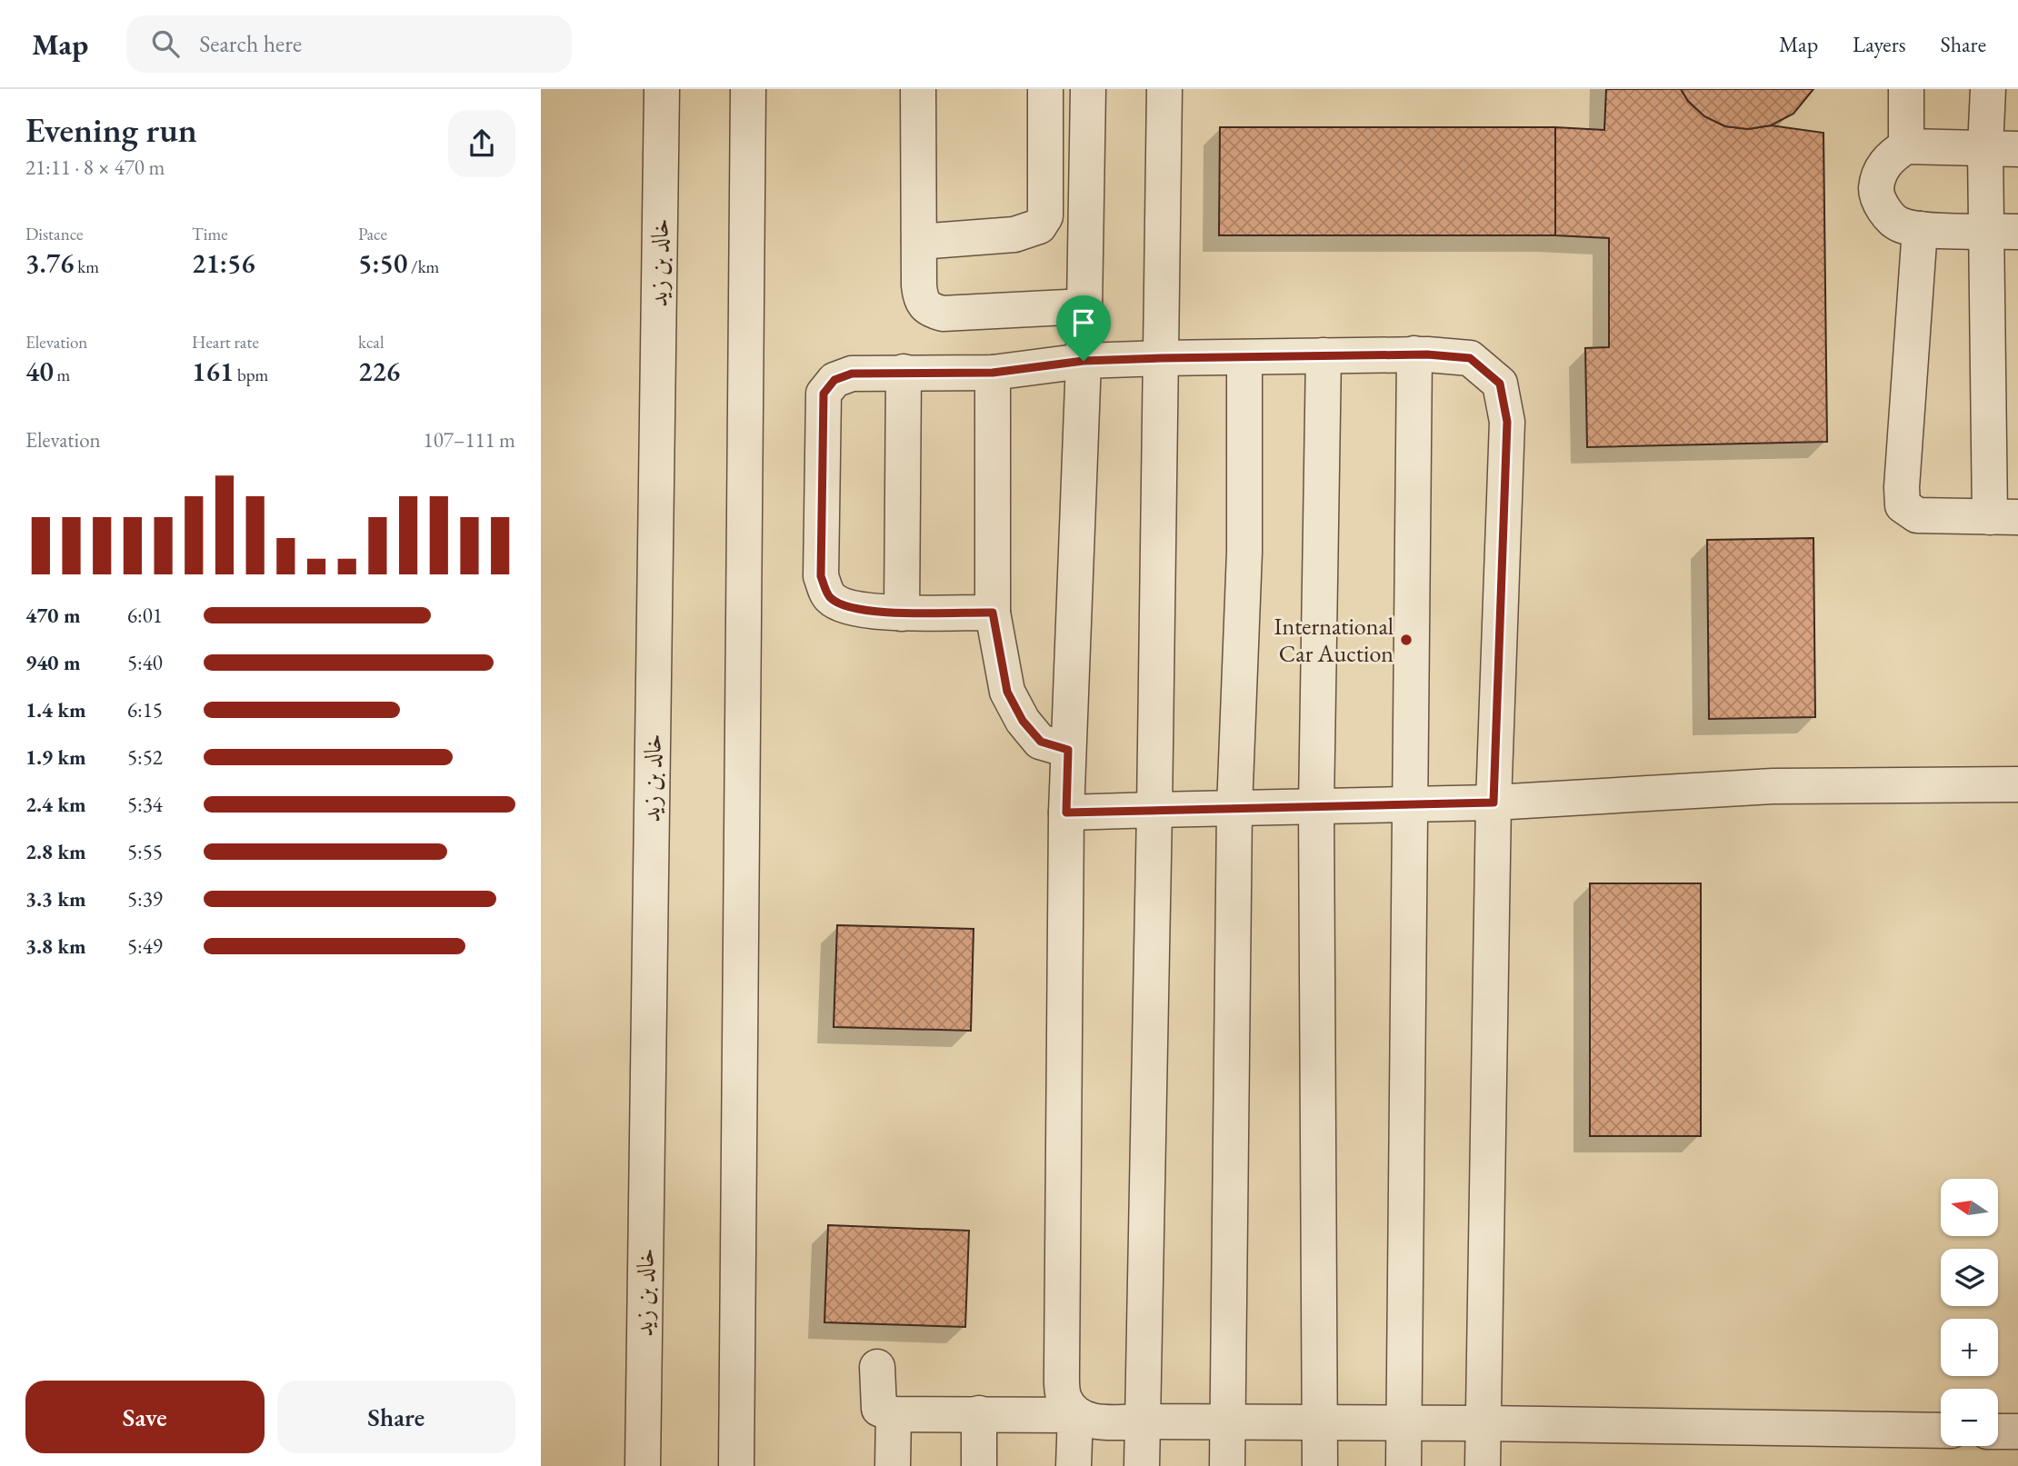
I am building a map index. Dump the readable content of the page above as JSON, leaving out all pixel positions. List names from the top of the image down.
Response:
{
  "streets": {
    "street": ["خالد بن زيد"]
  },
  "places": ["International Car Auction"],
  "north": "left",
  "page": {
    "header": "Map",
    "search": "Search here",
    "nav": ["Map", "Layers", "Share"],
    "heading": ["Evening run", "21:11 · 8 × 470 m"],
    "stats": [
      ["Distance", "3.76 km"],
      ["Time", "21:56"],
      ["Pace", "5:50 /km"],
      ["Elevation", "40 m"],
      ["Heart rate", "161 bpm"],
      ["kcal", "226"]
    ],
    "chart": ["Elevation", "107–111 m"],
    "list": [
      {
        "name": "470 m",
        "note": "6:01"
      },
      {
        "name": "940 m",
        "note": "5:40"
      },
      {
        "name": "1.4 km",
        "note": "6:15"
      },
      {
        "name": "1.9 km",
        "note": "5:52"
      },
      {
        "name": "2.4 km",
        "note": "5:34"
      },
      {
        "name": "2.8 km",
        "note": "5:55"
      },
      {
        "name": "3.3 km",
        "note": "5:39"
      },
      {
        "name": "3.8 km",
        "note": "5:49"
      }
    ],
    "map_buttons": ["+", "−"],
    "buttons": ["Save", "Share"]
  }
}
